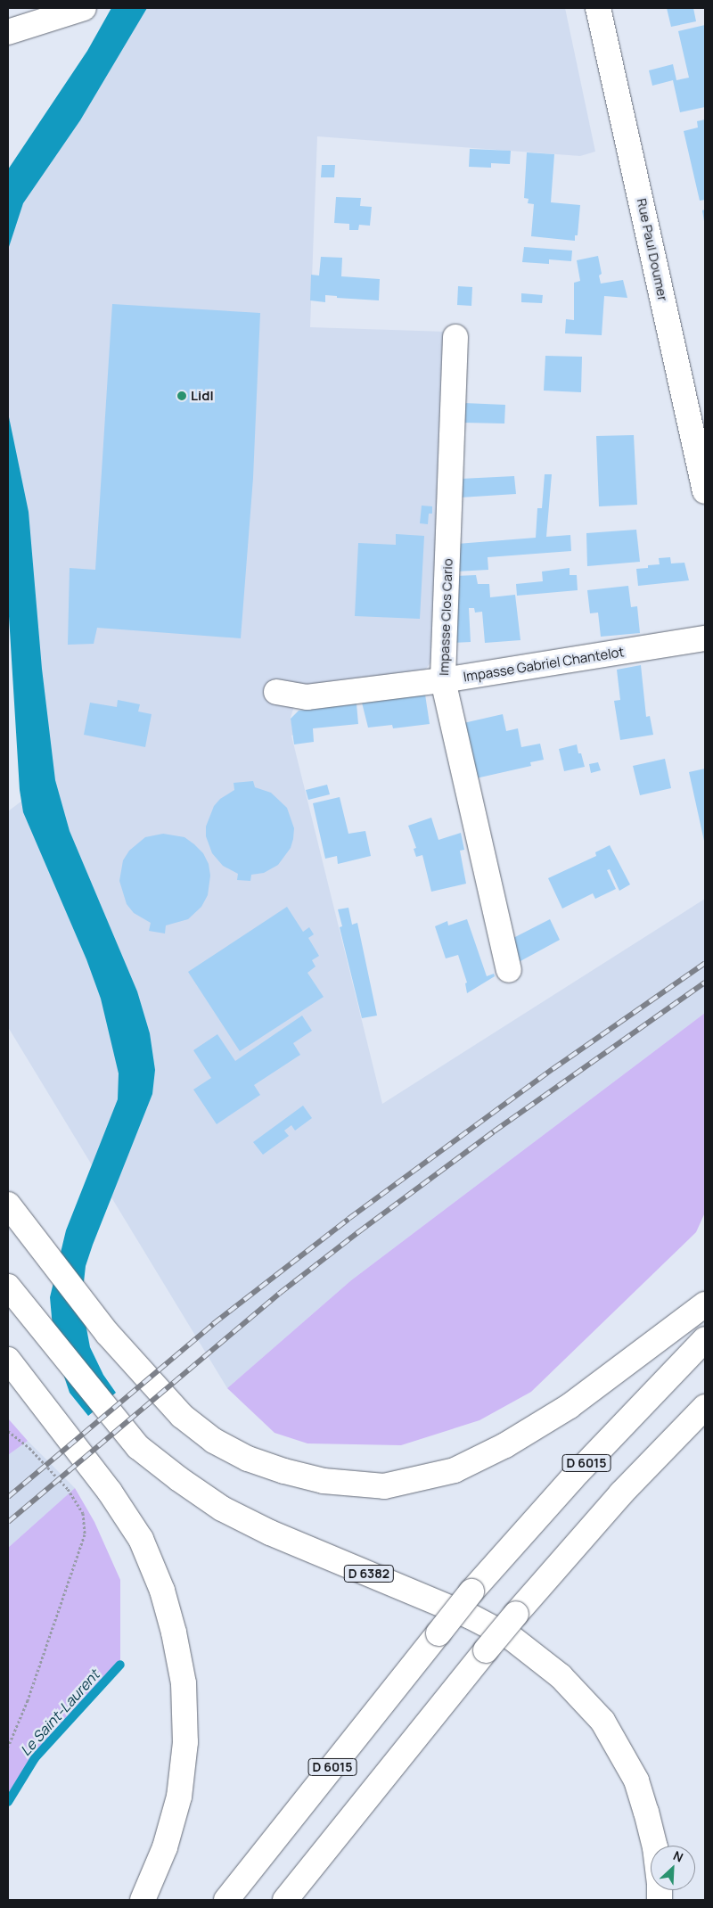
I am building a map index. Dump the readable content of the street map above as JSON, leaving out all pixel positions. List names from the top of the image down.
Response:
{
  "streets": {
    "main road": [
      "Rue Paul Doumer",
      "Impasse Clos Cario",
      "Impasse Gabriel Chantelot",
      "D 6015",
      "D 6382"
    ]
  },
  "crossings": [
    ["Impasse Clos Cario", "Impasse Gabriel Chantelot"]
  ],
  "water": ["Le Saint-Laurent"],
  "places": ["Lidl"],
  "north": "top right"
}
